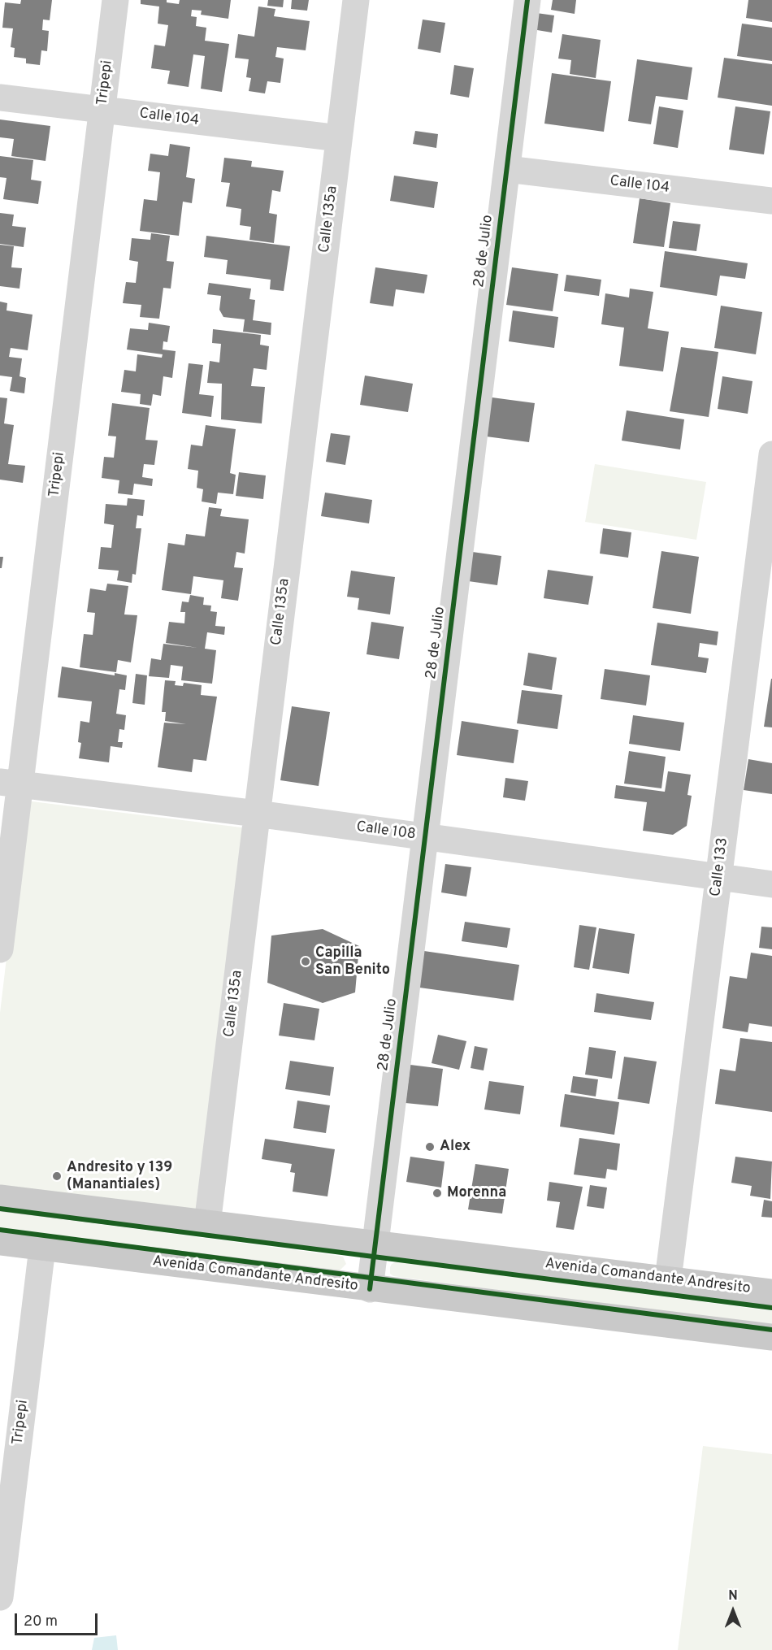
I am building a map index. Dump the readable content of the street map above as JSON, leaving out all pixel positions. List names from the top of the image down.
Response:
{
  "streets": {
    "main road": ["Avenida Comandante Andresito"],
    "street": [
      "Tripepi",
      "Calle 104",
      "Calle 135a",
      "28 de Julio",
      "Calle 108",
      "Calle 133"
    ]
  },
  "crossings": [
    ["Tripepi", "Calle 104"],
    ["Tripepi", "Calle 108"],
    ["Tripepi", "Avenida Comandante Andresito"],
    ["Calle 104", "Calle 135a"],
    ["Calle 104", "28 de Julio"],
    ["Calle 135a", "Calle 108"],
    ["Calle 135a", "Avenida Comandante Andresito"],
    ["28 de Julio", "Calle 108"],
    ["28 de Julio", "Avenida Comandante Andresito"],
    ["Calle 108", "Calle 133"],
    ["Calle 133", "Avenida Comandante Andresito"]
  ],
  "places": [
    "Capilla San Benito",
    "Alex",
    "Andresito y 139 (Manantiales)",
    "Morenna"
  ],
  "scale_bar": "20 m",
  "north": "top"
}
